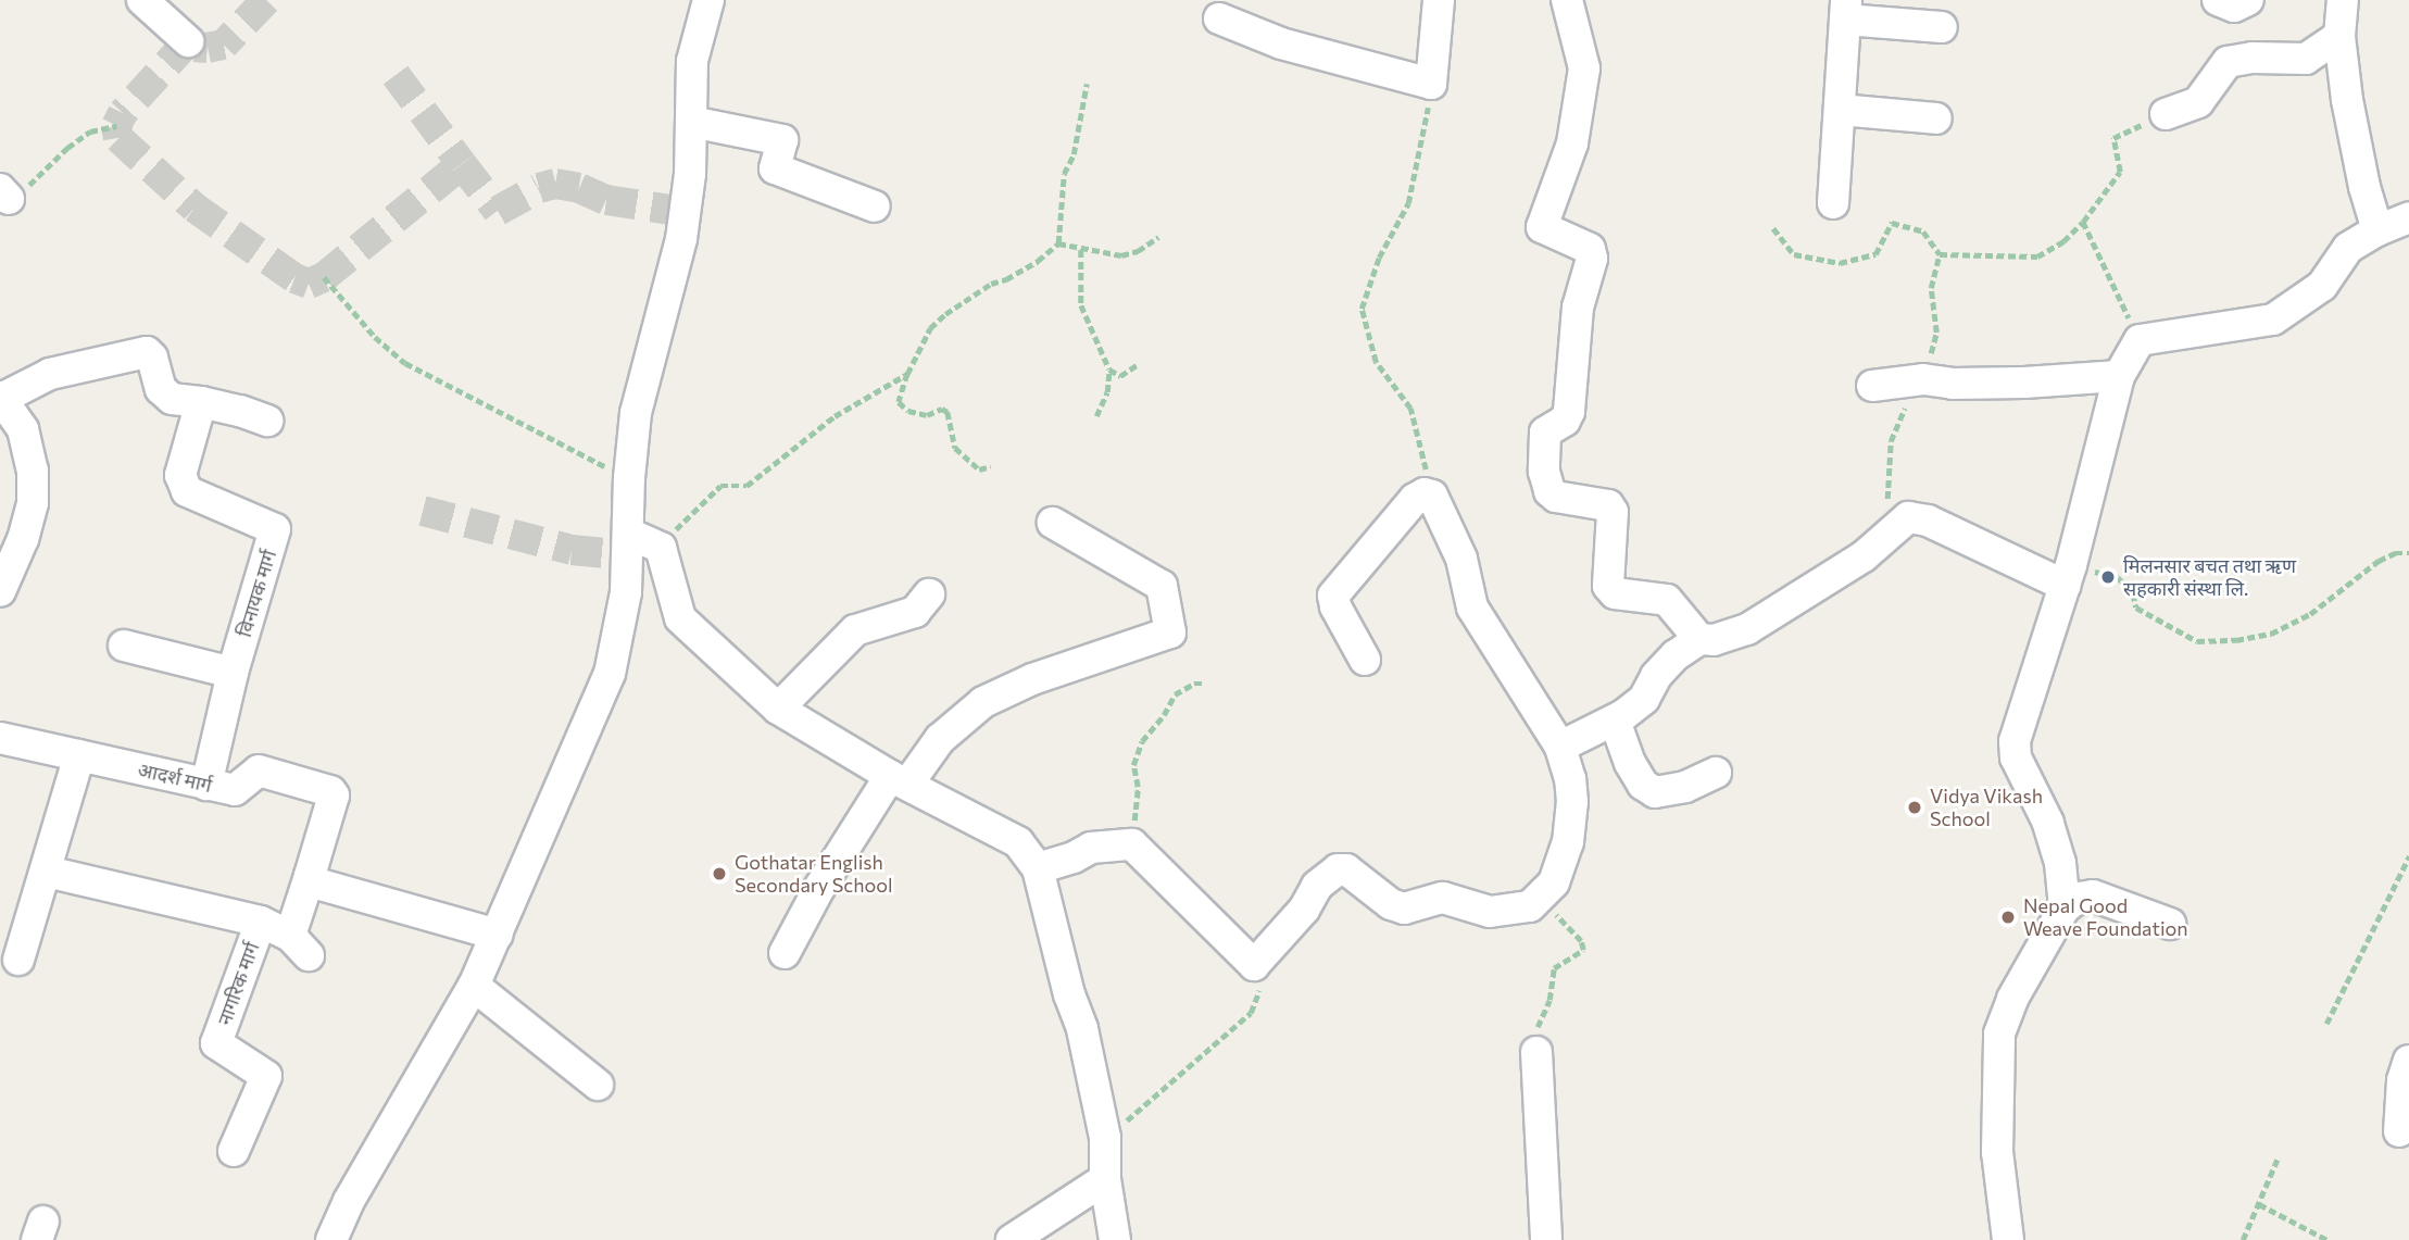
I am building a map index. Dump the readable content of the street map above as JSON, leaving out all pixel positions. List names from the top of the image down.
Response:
{
  "streets": {
    "street": ["विनायक मार्ग", "आदर्श मार्ग", "नागरिक मार्ग"]
  },
  "crossings": [
    ["विनायक मार्ग", "आदर्श मार्ग"],
    ["आदर्श मार्ग", "नागरिक मार्ग"]
  ],
  "places": [
    "मिलनसार बचत तथा ऋण सहकारी संस्था लि.",
    "Vidya Vikash School",
    "Gothatar English Secondary School",
    "Nepal Good Weave Foundation"
  ]
}
